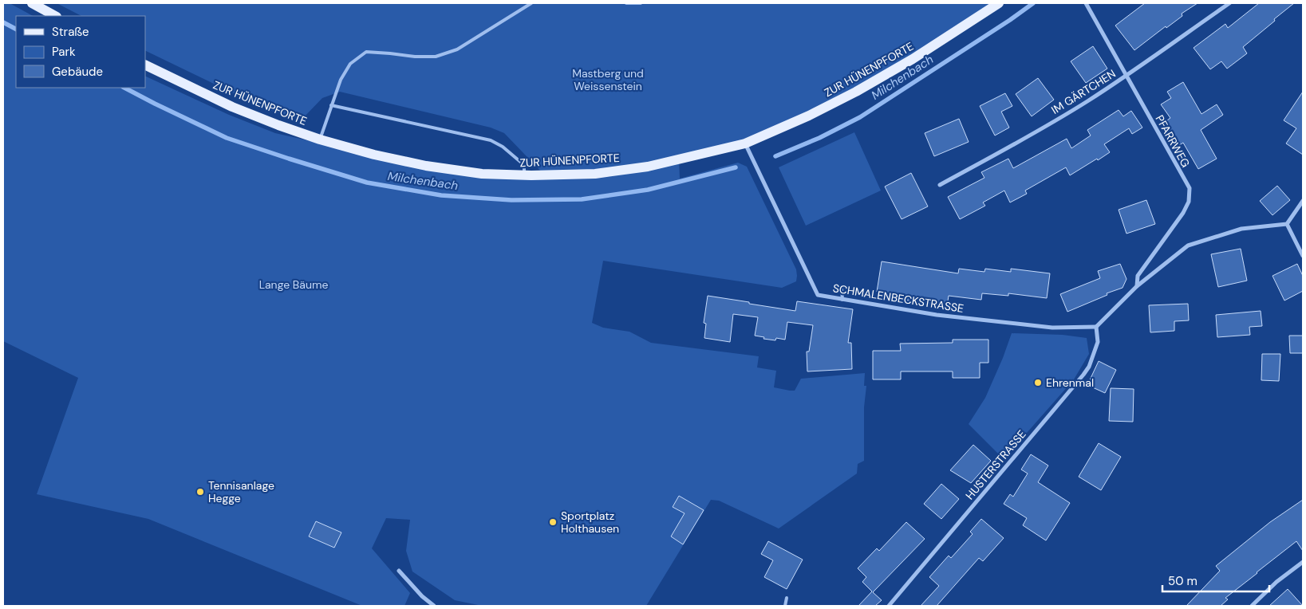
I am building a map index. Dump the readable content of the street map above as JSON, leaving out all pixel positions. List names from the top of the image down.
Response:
{
  "streets": {
    "main road": ["ZUR HÜNENPFORTE"],
    "street": [
      "IM GÄRTCHEN",
      "PFARRWEG",
      "SCHMALENBECKSTRASSE",
      "HUSTERSTRASSE"
    ]
  },
  "crossings": [
    ["ZUR HÜNENPFORTE", "SCHMALENBECKSTRASSE"],
    ["IM GÄRTCHEN", "PFARRWEG"],
    ["SCHMALENBECKSTRASSE", "HUSTERSTRASSE"]
  ],
  "water": ["Milchenbach"],
  "parks": ["Mastberg und Weissenstein", "Lange Bäume"],
  "places": ["Ehrenmal", "Tennisanlage Hegge", "Sportplatz Holthausen"],
  "legend": ["Straße", "Park", "Gebäude"],
  "scale_bar": "50 m"
}
